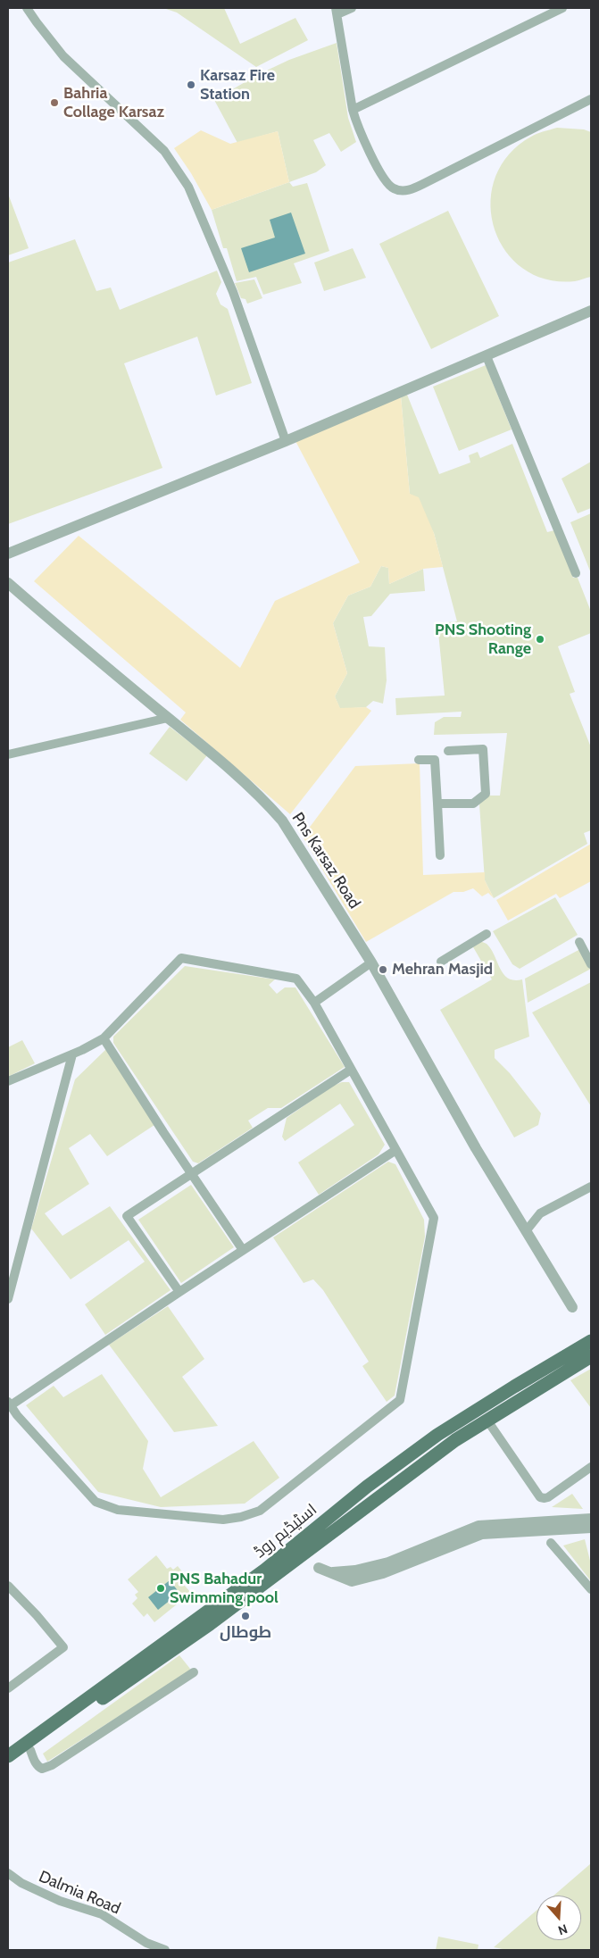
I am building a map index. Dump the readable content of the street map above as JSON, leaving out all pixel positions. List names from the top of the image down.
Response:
{
  "streets": {
    "main road": ["اسٹیڈیم روڈ"],
    "street": ["Pns Karsaz Road", "Dalmia Road"]
  },
  "places": [
    "Karsaz Fire Station",
    "Bahria Collage Karsaz",
    "PNS Shooting Range",
    "Mehran Masjid",
    "PNS Bahadur Swimming pool",
    "طوطال"
  ],
  "north": "bottom"
}
